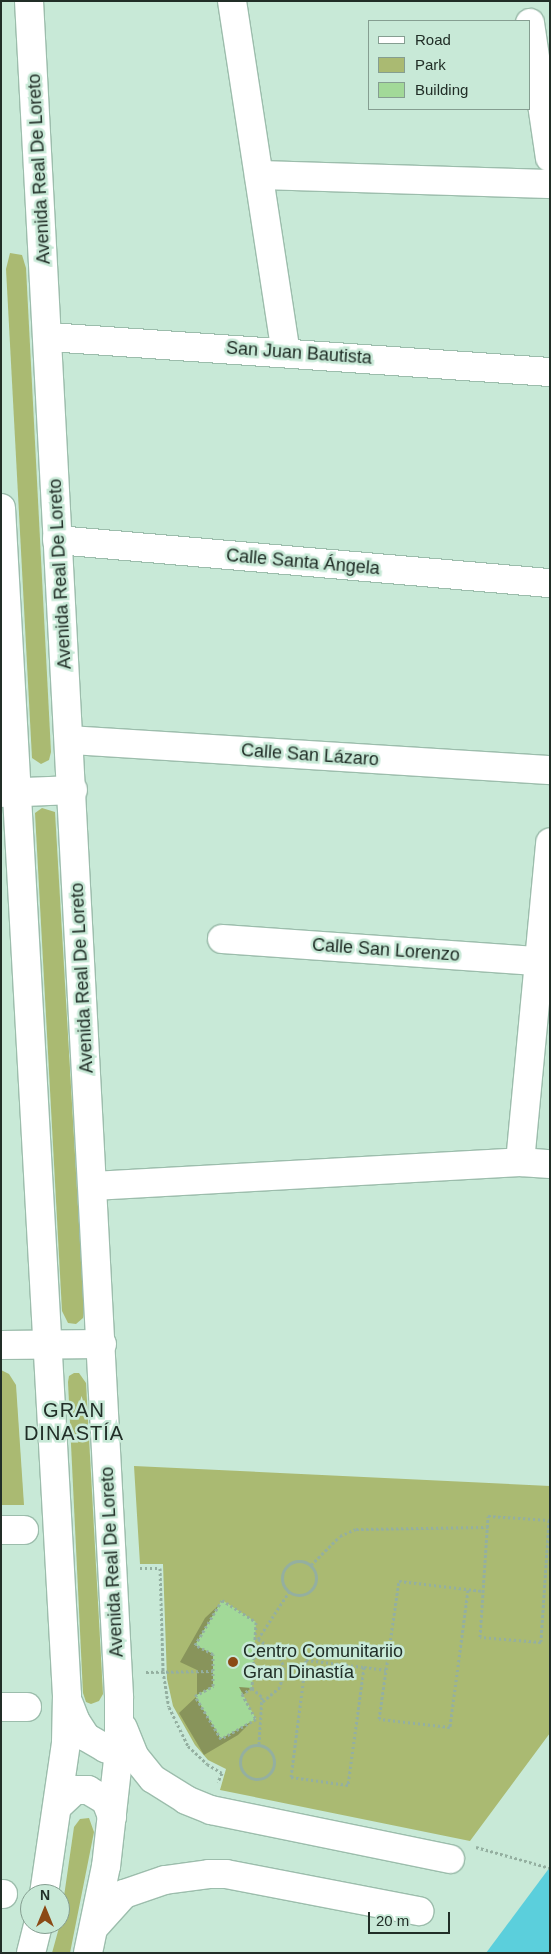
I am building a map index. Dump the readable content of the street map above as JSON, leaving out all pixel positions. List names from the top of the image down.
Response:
{
  "streets": {
    "street": [
      "Avenida Real De Loreto",
      "San Juan Bautista",
      "Calle Santa Ángela",
      "Calle San Lázaro",
      "Calle San Lorenzo"
    ]
  },
  "crossings": [
    ["Avenida Real De Loreto", "San Juan Bautista"],
    ["Avenida Real De Loreto", "Calle Santa Ángela"],
    ["Avenida Real De Loreto", "Calle San Lázaro"]
  ],
  "districts": ["GRAN DINASTÍA"],
  "places": ["Centro Comunitariio Gran Dinastía"],
  "legend": ["Road", "Park", "Building"],
  "scale_bar": "20 m",
  "north": "top"
}
